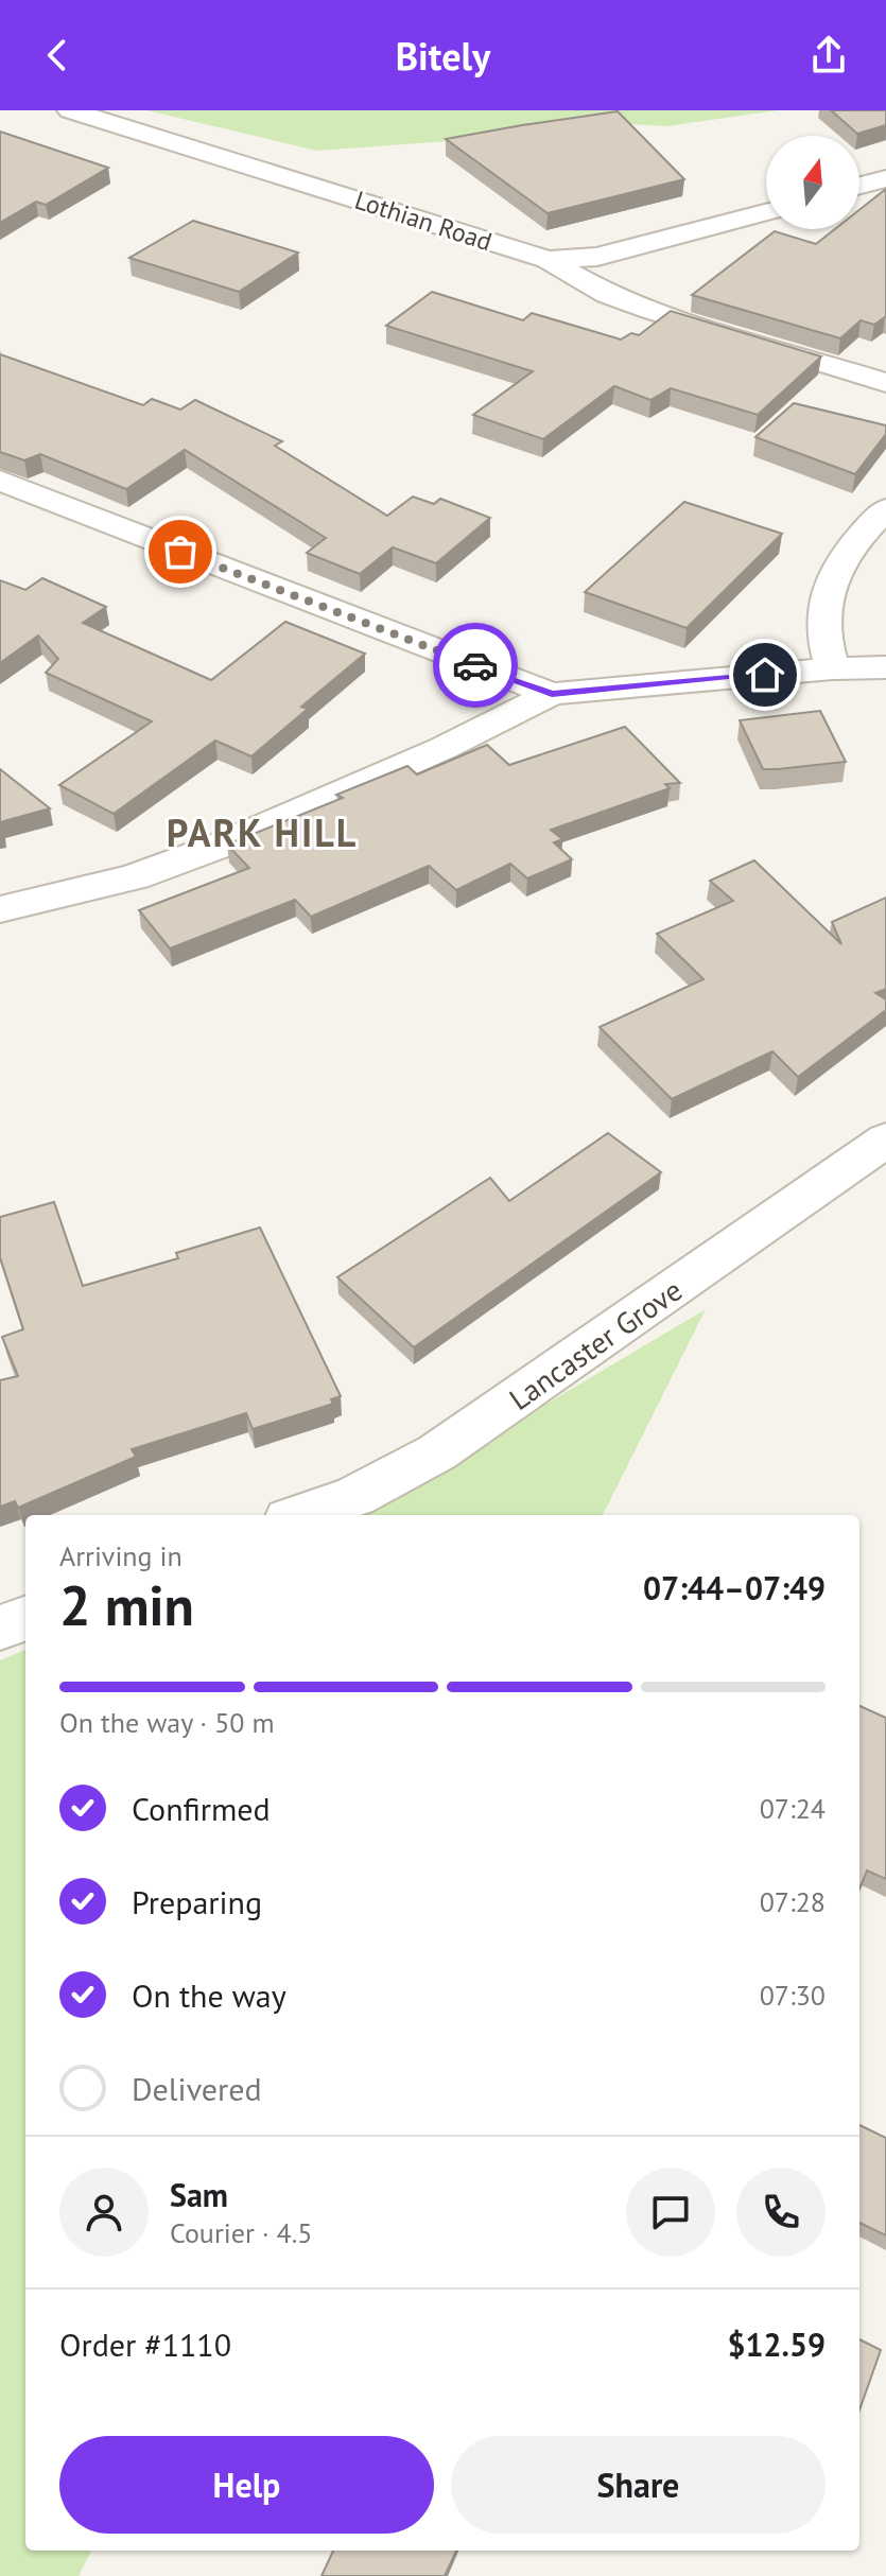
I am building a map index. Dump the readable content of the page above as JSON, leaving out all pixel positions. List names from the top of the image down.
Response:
{
  "streets": {
    "street": ["Lothian Road", "Lancaster Grove"]
  },
  "districts": ["PARK HILL"],
  "north": "top",
  "page": {
    "header": "Bitely",
    "heading": ["2 min", "Arriving in", "07:44–07:49"],
    "panel": [
      "Sam",
      "Courier · 4.5",
      "Order #1110",
      "$12.59"
    ],
    "bar": "On the way · 50 m",
    "list": [
      ["Confirmed", "07:24"],
      ["Preparing", "07:28"],
      ["On the way", "07:30"],
      "Delivered"
    ],
    "buttons": ["Help", "Share"]
  }
}
